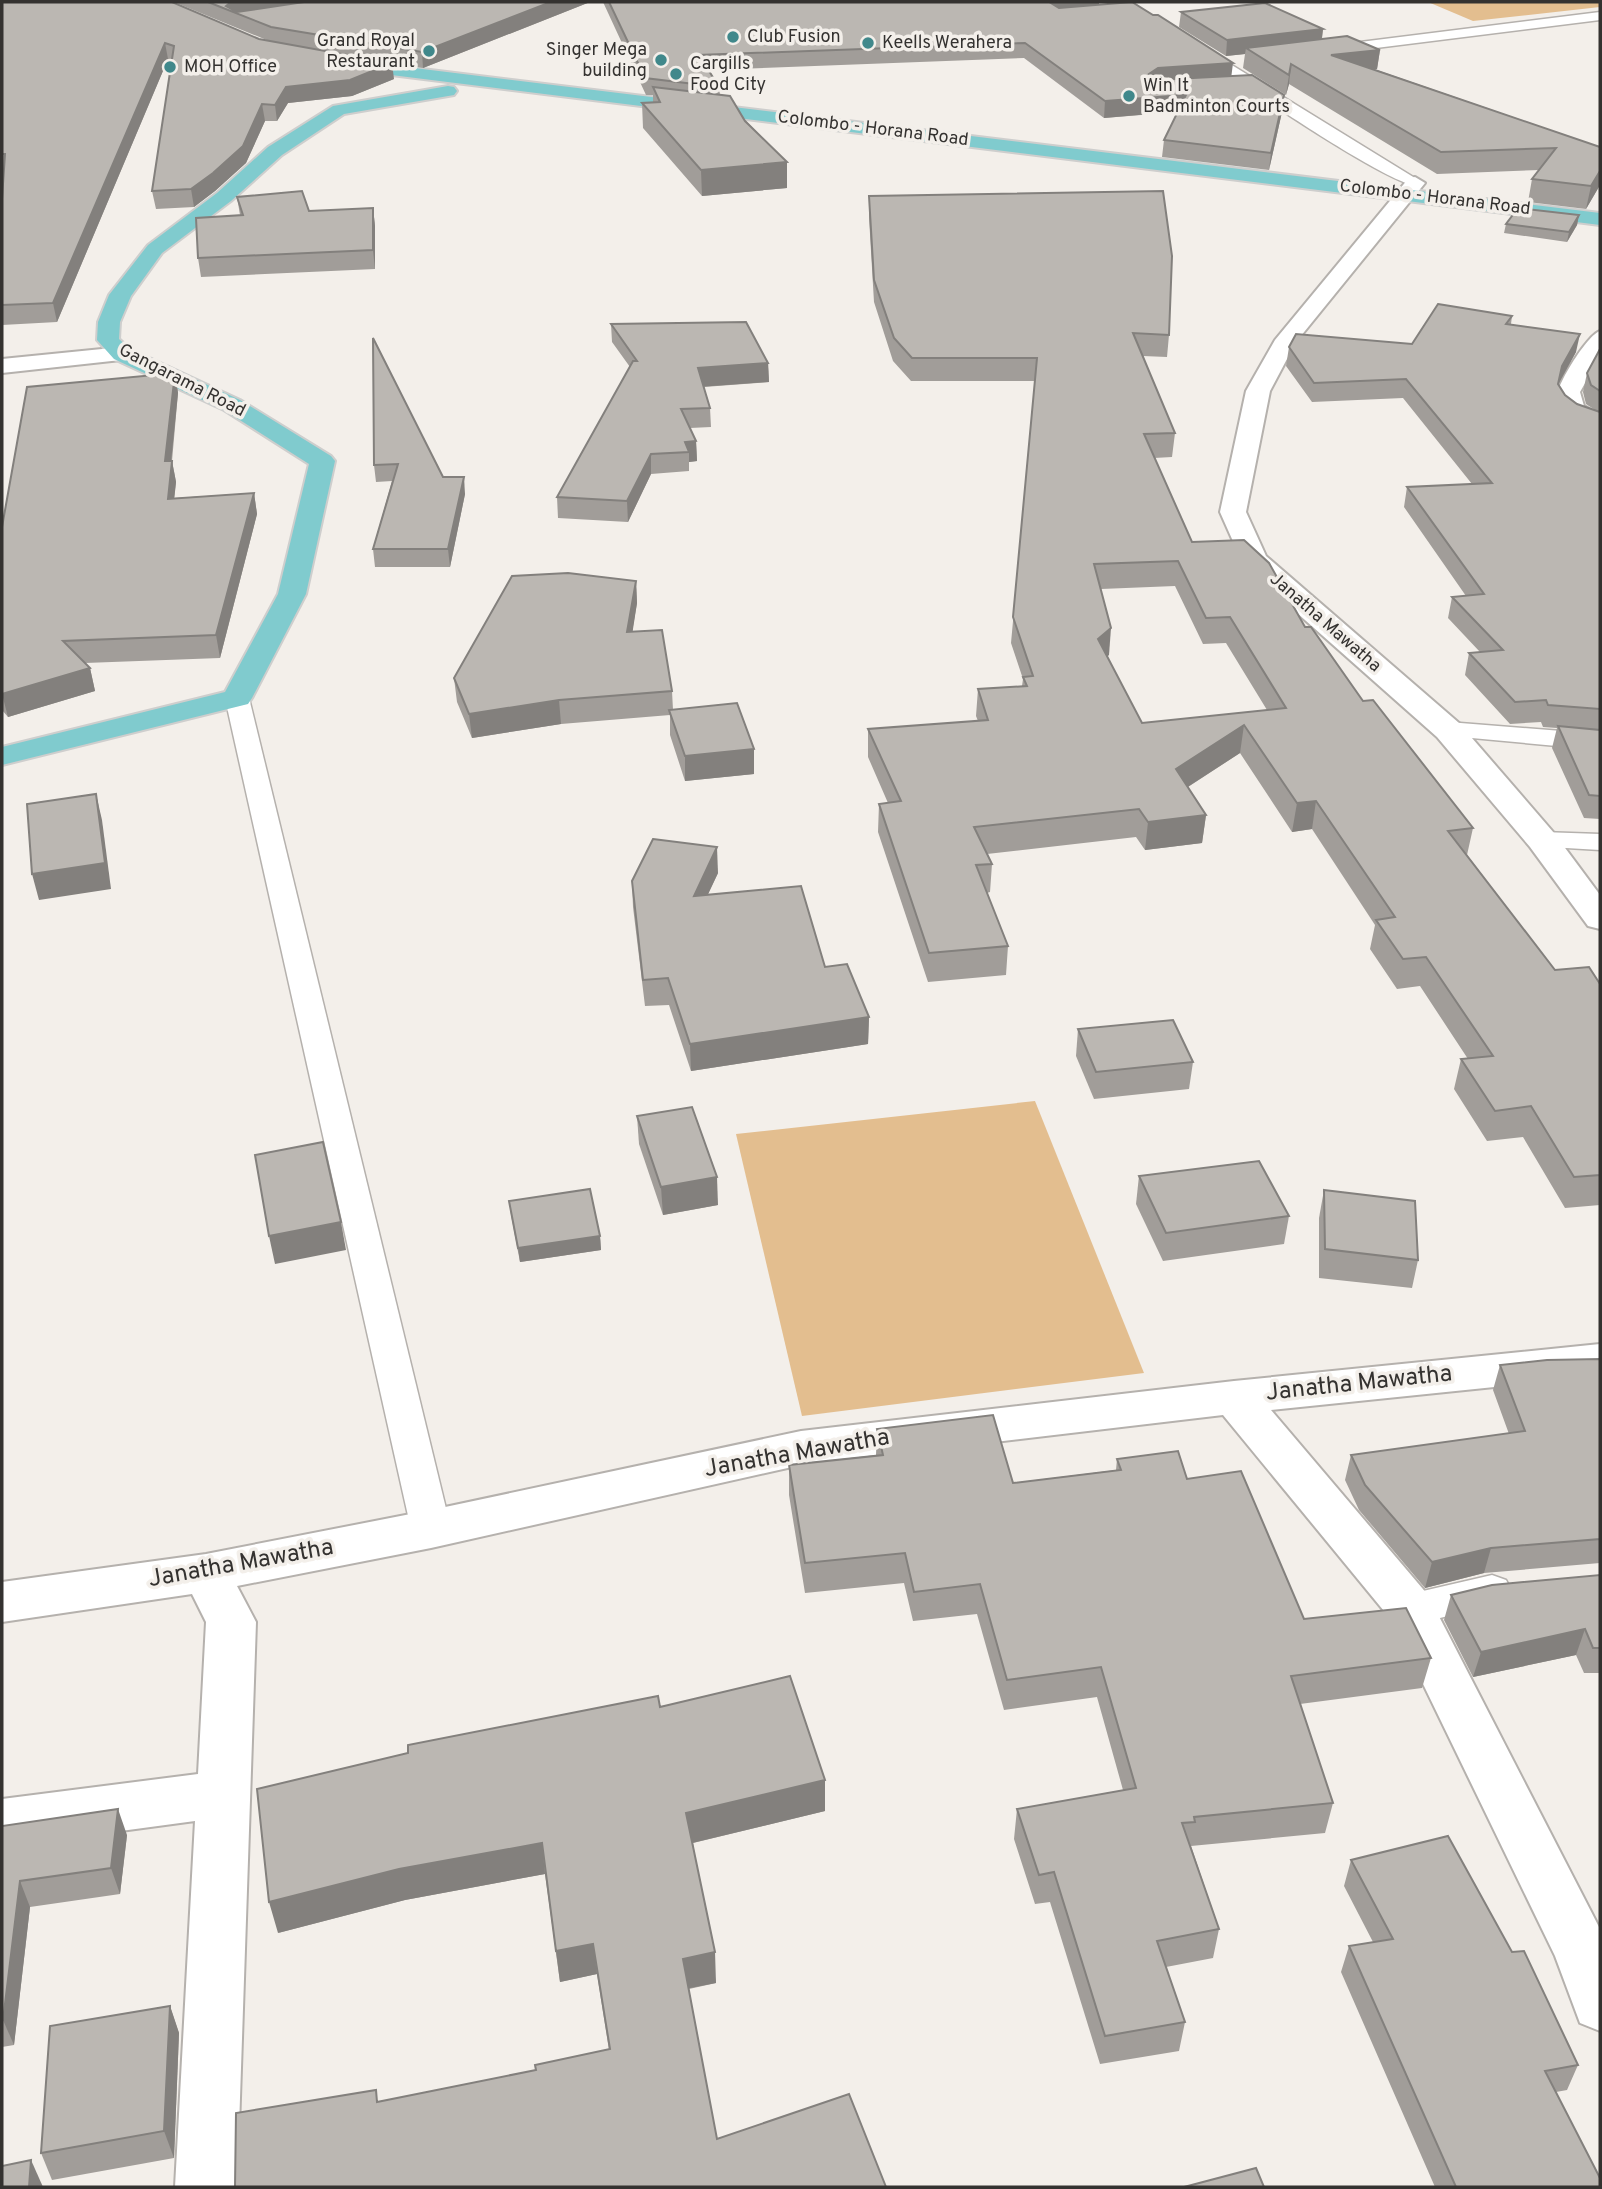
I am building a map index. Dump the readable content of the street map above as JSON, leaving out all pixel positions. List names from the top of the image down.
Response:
{
  "streets": {
    "main road": ["Colombo - Horana Road", "Gangarama Road"],
    "street": ["Janatha Mawatha"]
  },
  "crossings": [
    ["Colombo - Horana Road", "Gangarama Road"],
    ["Colombo - Horana Road", "Janatha Mawatha"]
  ],
  "places": [
    "Club Fusion",
    "Keells Werahera",
    "Grand Royal Restaurant",
    "Singer Mega building",
    "MOH Office",
    "Cargills Food City",
    "Win It Badminton Courts"
  ]
}
